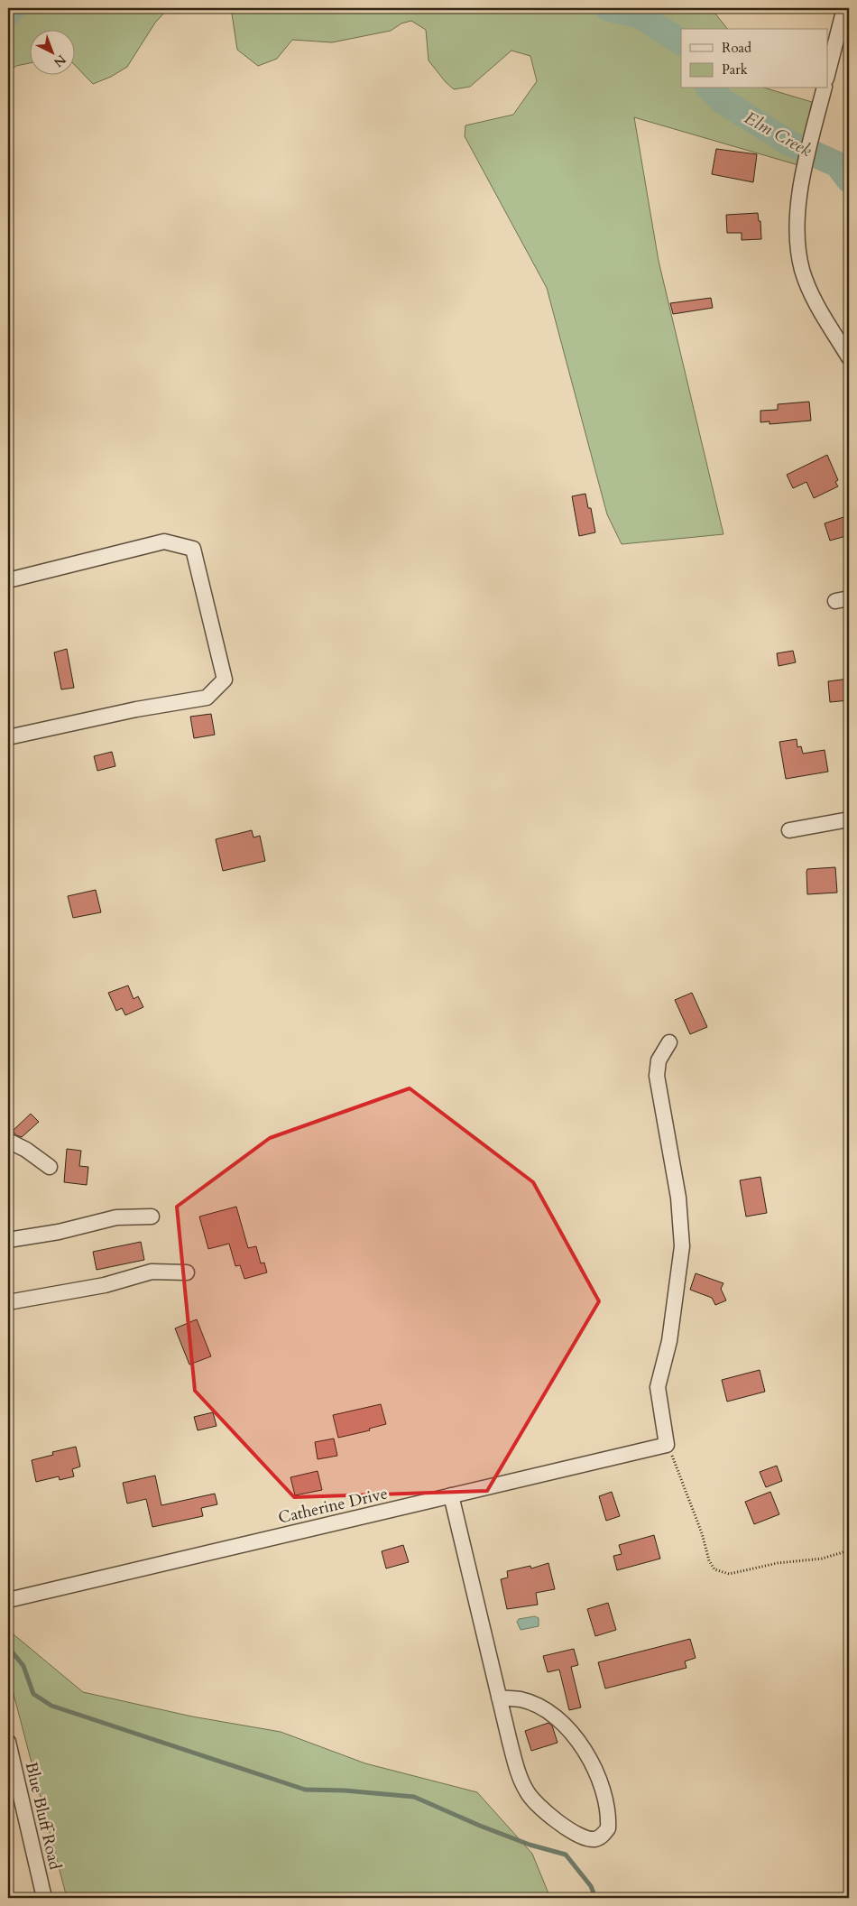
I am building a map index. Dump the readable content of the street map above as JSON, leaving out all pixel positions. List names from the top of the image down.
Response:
{
  "streets": {
    "street": ["Catherine Drive", "Blue Bluff Road"]
  },
  "water": ["Elm Creek"],
  "legend": ["Road", "Park"],
  "north": "bottom right"
}
